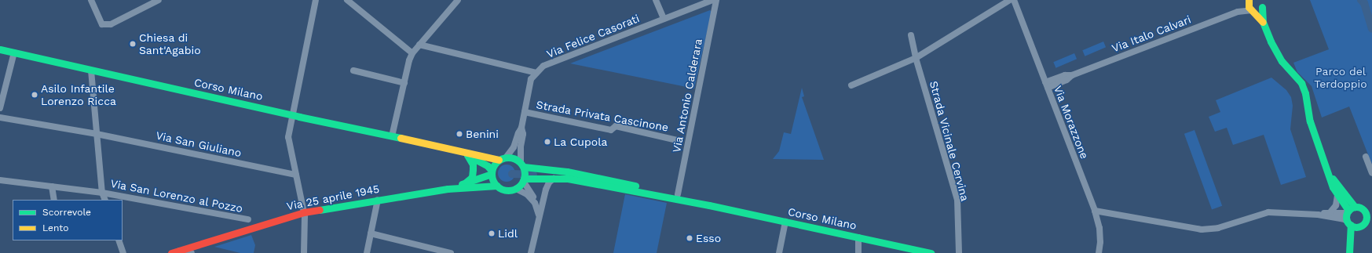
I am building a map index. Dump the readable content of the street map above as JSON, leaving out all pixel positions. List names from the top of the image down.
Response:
{
  "streets": {
    "main road": ["Corso Milano", "Via 25 aprile 1945"],
    "street": [
      "Via Italo Calvari",
      "Via Felice Casorati",
      "Via Antonio Calderara",
      "Strada Privata Cascinone",
      "Via Morazzone",
      "Strada Vicinale Cervina",
      "Via San Giuliano",
      "Via San Lorenzo al Pozzo"
    ]
  },
  "crossings": [
    ["Via Italo Calvari", "Via Morazzone"],
    ["Via Felice Casorati", "Corso Milano"],
    ["Via Felice Casorati", "Strada Privata Cascinone"],
    ["Via Felice Casorati", "Via 25 aprile 1945"],
    ["Corso Milano", "Via Antonio Calderara"],
    ["Corso Milano", "Via 25 aprile 1945"]
  ],
  "parks": ["Parco del Terdoppio"],
  "places": [
    "Chiesa di Sant'Agabio",
    "Asilo Infantile Lorenzo Ricca",
    "Benini",
    "La Cupola",
    "Lidl",
    "Esso"
  ],
  "legend": ["Scorrevole", "Lento"]
}
